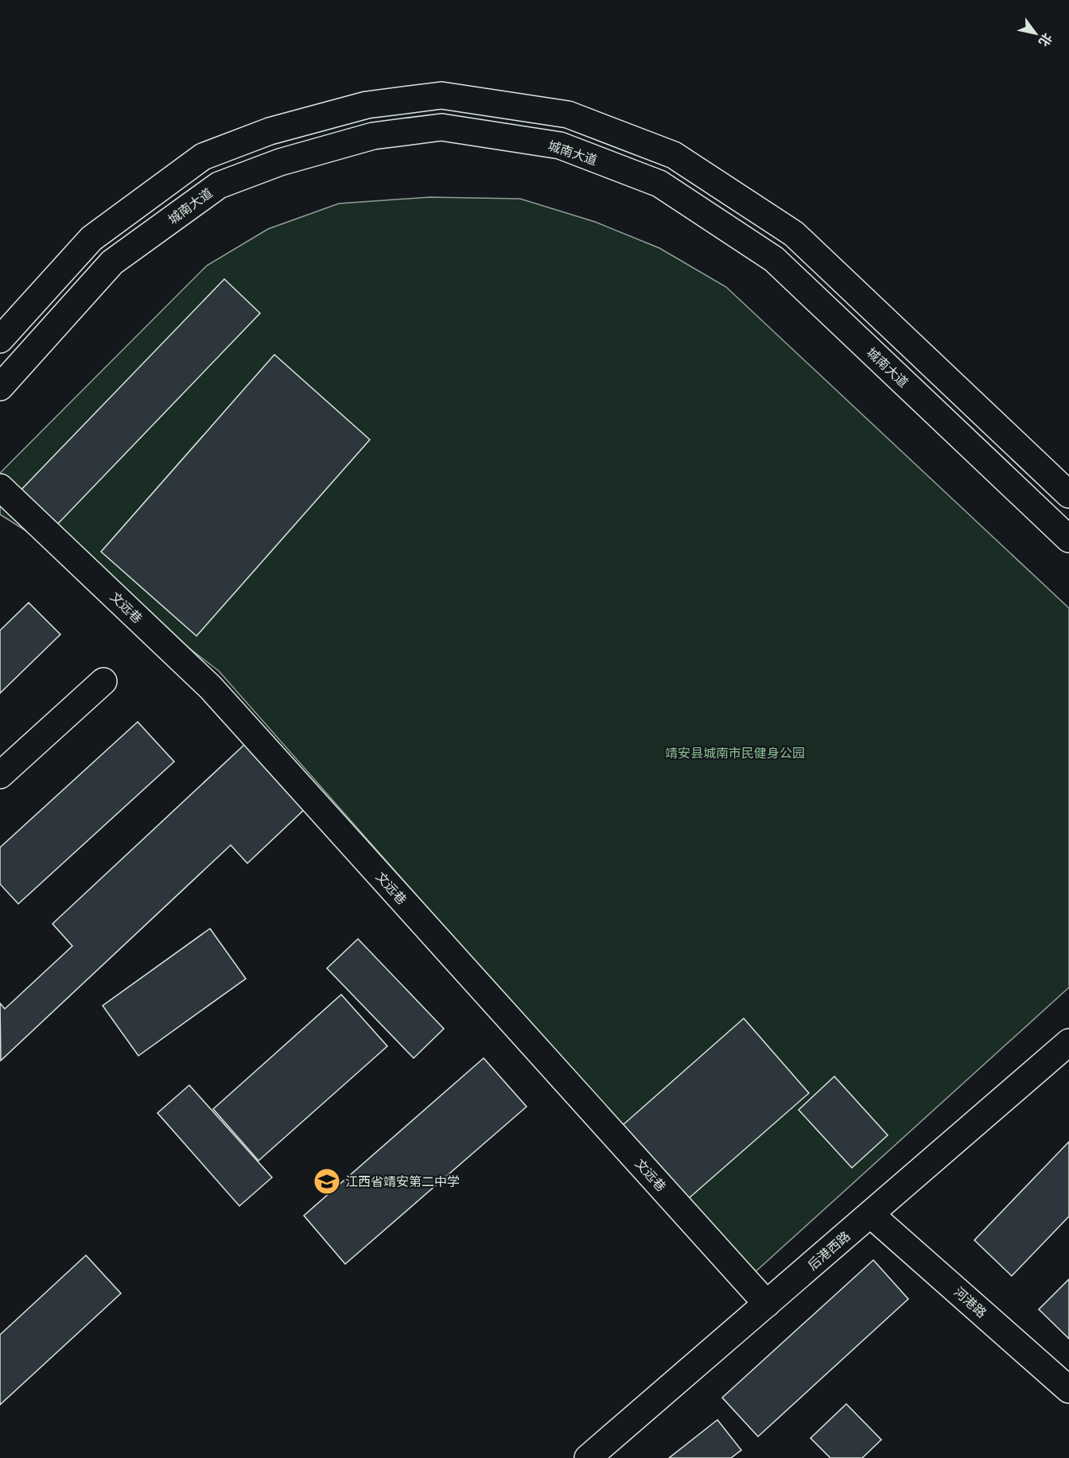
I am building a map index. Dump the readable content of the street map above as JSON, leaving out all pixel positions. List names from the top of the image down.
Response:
{
  "streets": {
    "main road": [
      "城南大道",
      "文远巷",
      "后港西路",
      "河港路"
    ]
  },
  "crossings": [
    ["文远巷", "后港西路"],
    ["后港西路", "河港路"]
  ],
  "parks": ["靖安县城南市民健身公园"],
  "places": {
    "school or university": ["江西省靖安第二中学"]
  },
  "north": "bottom right"
}
